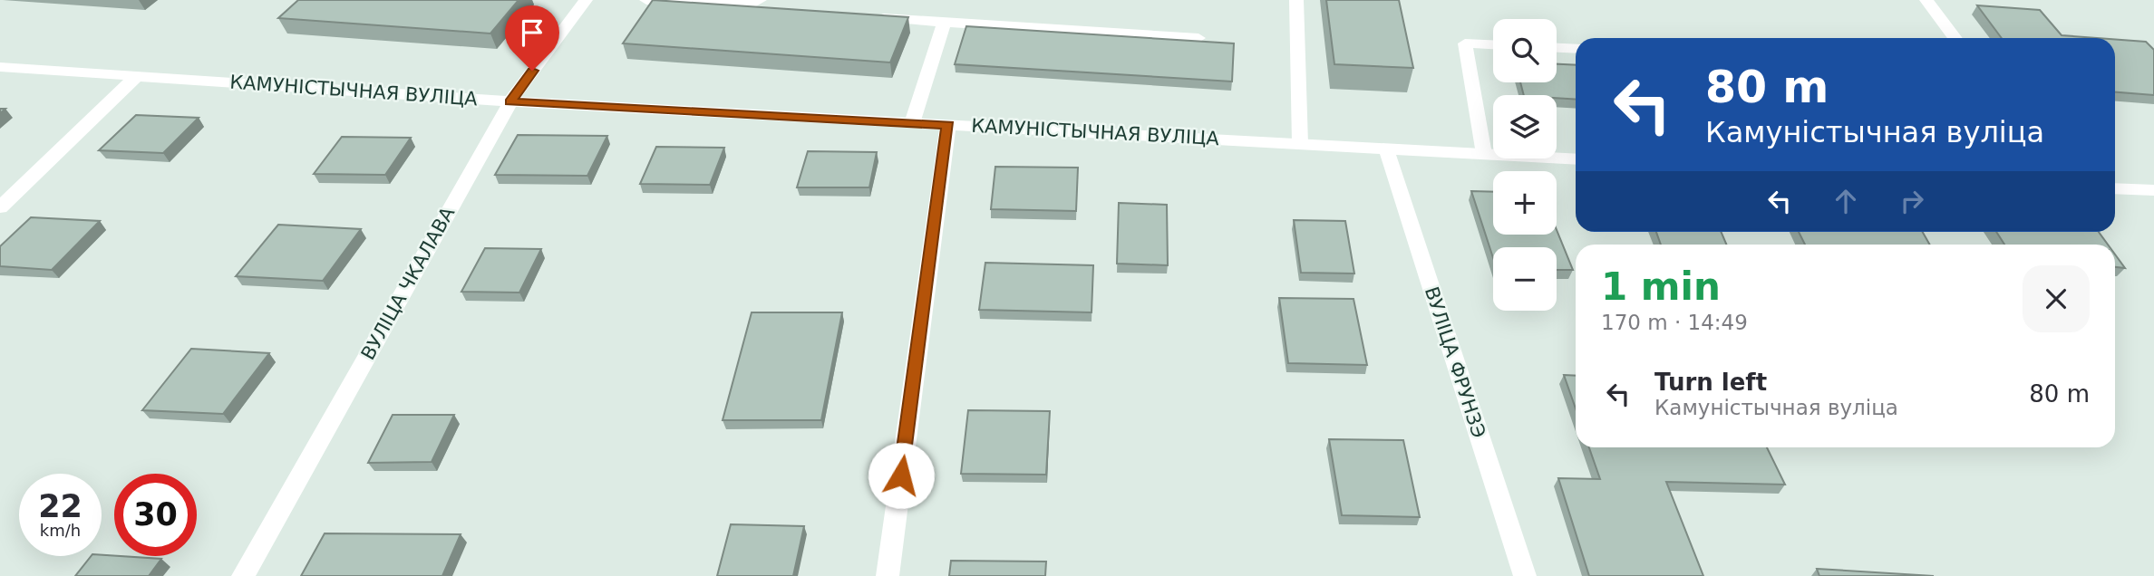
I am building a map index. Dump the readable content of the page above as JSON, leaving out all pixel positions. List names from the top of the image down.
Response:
{
  "streets": {
    "street": ["КАМУНІСТЫЧНАЯ ВУЛІЦА", "ВУЛІЦА ЧКАЛАВА", "ВУЛІЦА ФРУНЗЭ"]
  },
  "crossings": [
    ["КАМУНІСТЫЧНАЯ ВУЛІЦА", "ВУЛІЦА ЧКАЛАВА"],
    ["КАМУНІСТЫЧНАЯ ВУЛІЦА", "ВУЛІЦА ФРУНЗЭ"]
  ],
  "page": {
    "map_buttons": ["+", "−"],
    "turn": ["80 m", "Камуністычная вуліца"],
    "heading": ["1 min", "170 m · 14:49"],
    "list": [
      {
        "name": "Turn left",
        "note": "Камуністычная вуліца",
        "value": "80 m"
      }
    ],
    "speed": "22 km/h",
    "limit": "30"
  }
}
